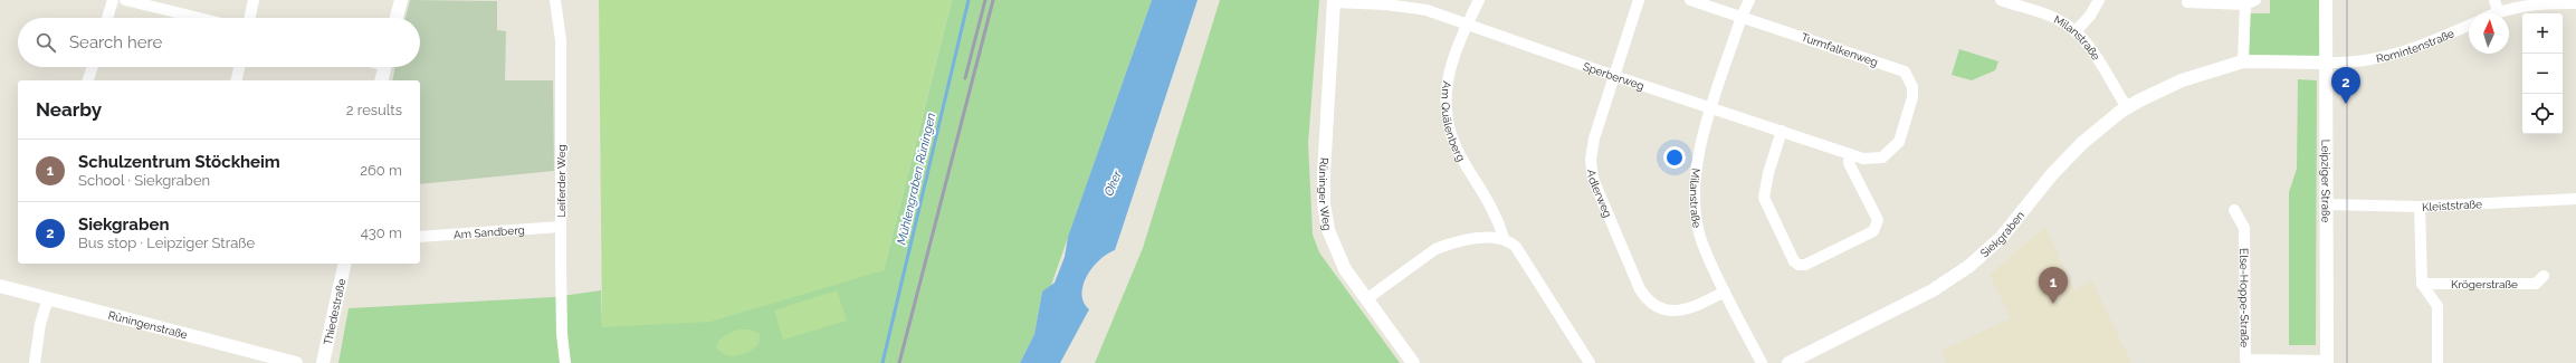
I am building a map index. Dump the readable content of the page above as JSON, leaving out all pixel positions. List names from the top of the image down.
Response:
{
  "streets": {
    "street": [
      "Milanstraße",
      "Romintenstraße",
      "Turmfalkenweg",
      "Sperberweg",
      "Am Quälenberg",
      "Leiferder Weg",
      "Leipziger Straße",
      "Adlerweg",
      "Rüninger Weg",
      "Kleiststraße",
      "Am Sandberg",
      "Siekgraben",
      "Krögerstraße",
      "Else-Hoppe-Straße",
      "Thiedestraße",
      "Rüningenstraße"
    ]
  },
  "crossings": [
    ["Milanstraße", "Turmfalkenweg"],
    ["Milanstraße", "Sperberweg"],
    ["Milanstraße", "Adlerweg"],
    ["Milanstraße", "Siekgraben"],
    ["Romintenstraße", "Leipziger Straße"],
    ["Romintenstraße", "Siekgraben"],
    ["Turmfalkenweg", "Sperberweg"],
    ["Sperberweg", "Am Quälenberg"],
    ["Sperberweg", "Adlerweg"],
    ["Sperberweg", "Rüninger Weg"],
    ["Leiferder Weg", "Am Sandberg"],
    ["Leipziger Straße", "Kleiststraße"],
    ["Leipziger Straße", "Siekgraben"],
    ["Leipziger Straße", "Else-Hoppe-Straße"]
  ],
  "water": ["Mühlengraben Rüningen", "Oker"],
  "north": "top",
  "page": {
    "map_buttons": ["+", "−"],
    "search": "Search here",
    "pins": ["2", "1"],
    "heading": ["Nearby", "2 results"],
    "list": [
      {
        "mark": "1",
        "name": "Schulzentrum Stöckheim",
        "note": "School · Siekgraben",
        "value": "260 m"
      },
      {
        "mark": "2",
        "name": "Siekgraben",
        "note": "Bus stop · Leipziger Straße",
        "value": "430 m"
      }
    ]
  }
}
